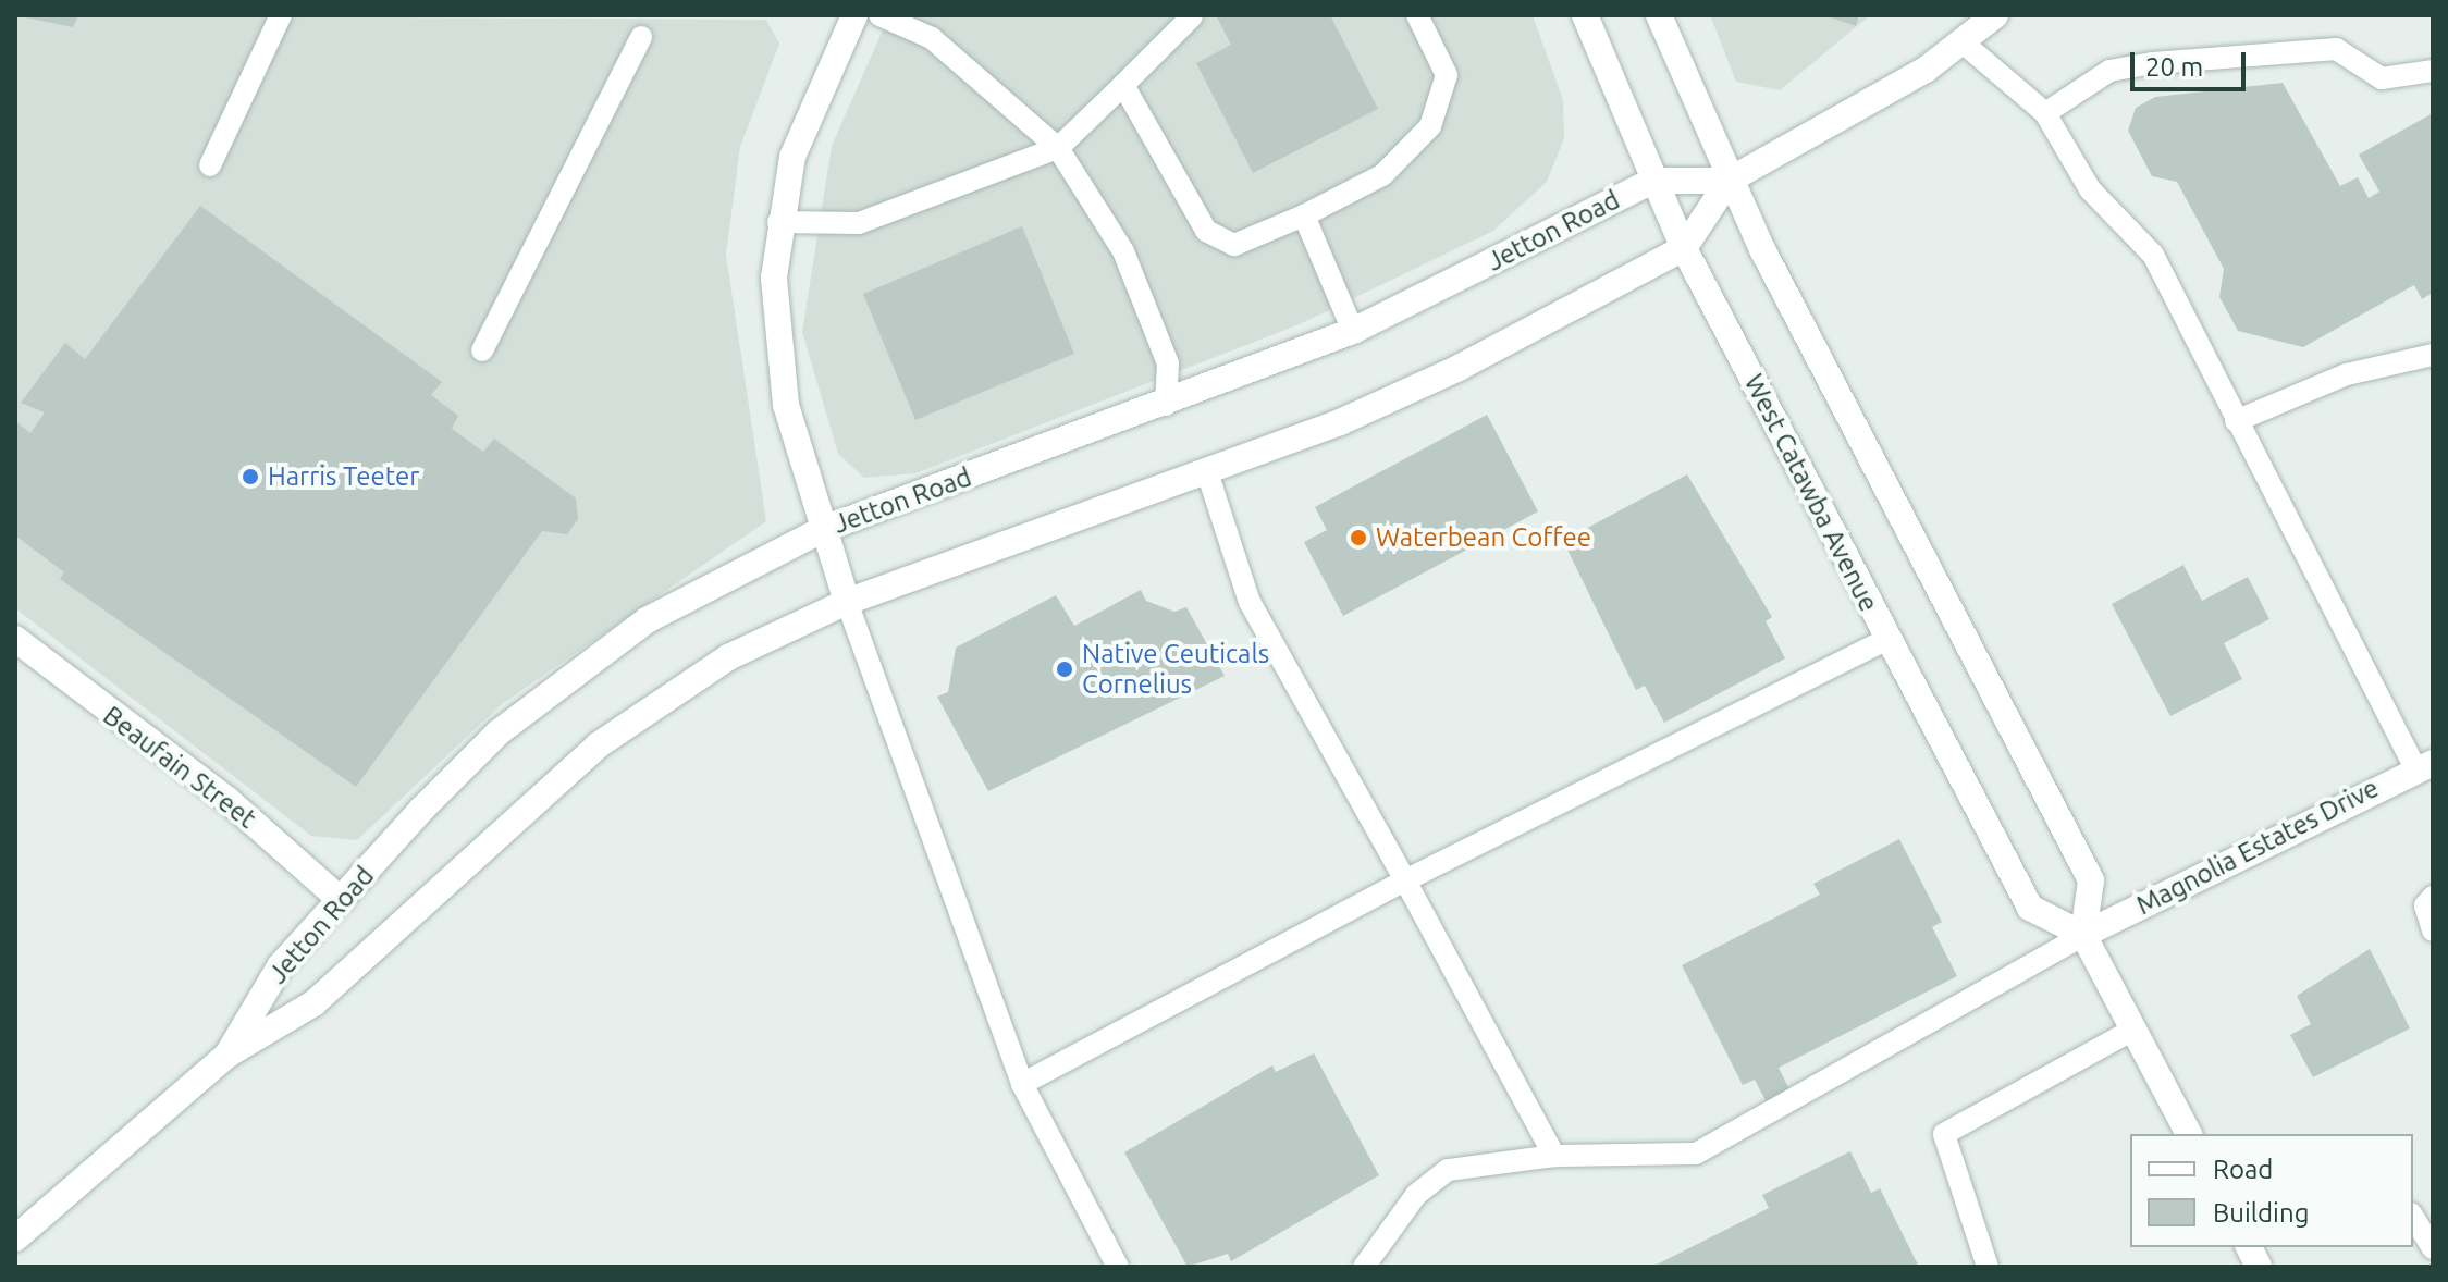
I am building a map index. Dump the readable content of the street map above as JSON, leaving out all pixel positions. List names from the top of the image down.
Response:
{
  "streets": {
    "street": [
      "Jetton Road",
      "West Catawba Avenue",
      "Beaufain Street",
      "Magnolia Estates Drive"
    ]
  },
  "crossings": [
    ["Jetton Road", "West Catawba Avenue"],
    ["Jetton Road", "Beaufain Street"],
    ["West Catawba Avenue", "Magnolia Estates Drive"]
  ],
  "places": ["Harris Teeter", "Waterbean Coffee", "Native Ceuticals Cornelius"],
  "legend": ["Road", "Building"],
  "scale_bar": "20 m"
}
